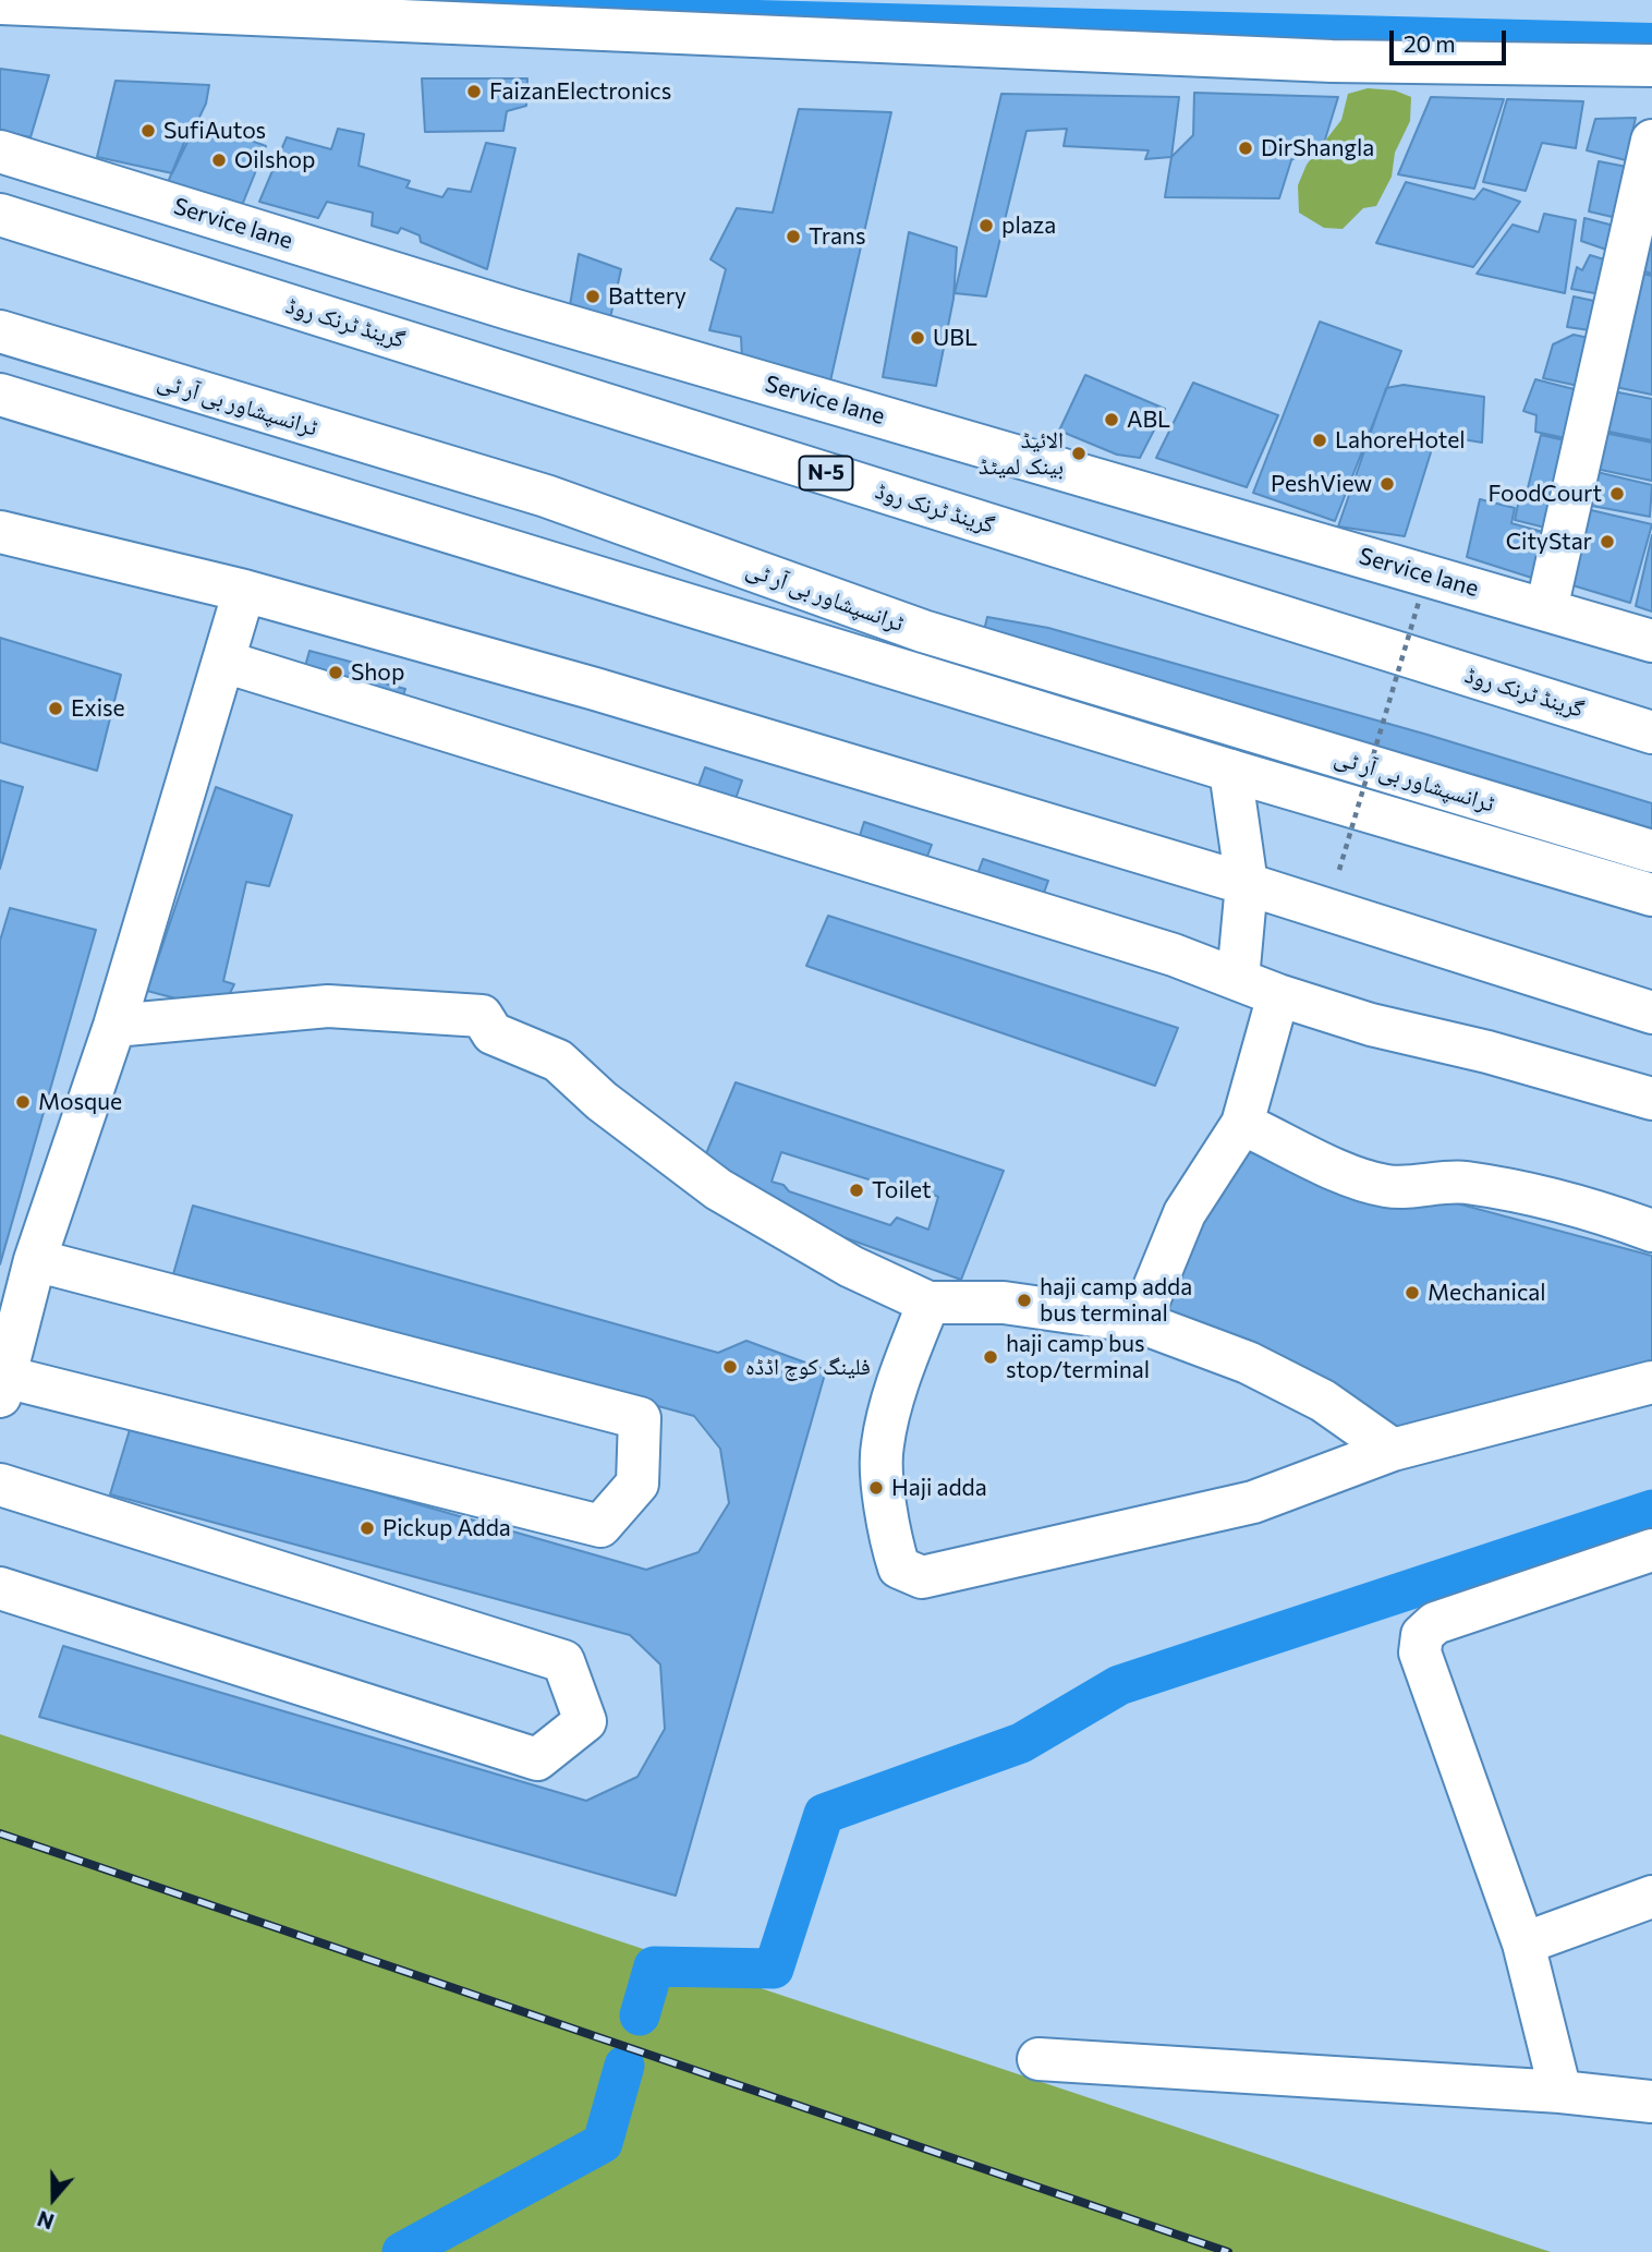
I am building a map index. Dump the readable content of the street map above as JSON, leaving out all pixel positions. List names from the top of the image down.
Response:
{
  "streets": {
    "main road": [
      "Service lane",
      "گرینڈ ٹرنک روڈ",
      "ٹرانسپشاور بی آر ٹی",
      "N-5"
    ]
  },
  "places": [
    "FaizanElectronics",
    "SufiAutos",
    "DirShangla",
    "Oilshop",
    "plaza",
    "Trans",
    "Battery",
    "UBL",
    "ABL",
    "LahoreHotel",
    "الائیڈ بینک لمیٹڈ",
    "PeshView",
    "FoodCourt",
    "CityStar",
    "Shop",
    "Exise",
    "Mosque",
    "Toilet",
    "Mechanical",
    "haji camp adda bus terminal",
    "haji camp bus stop/terminal",
    "فلینگ کوچ اڈڈہ",
    "Haji adda",
    "Pickup Adda"
  ],
  "scale_bar": "20 m",
  "north": "bottom"
}
